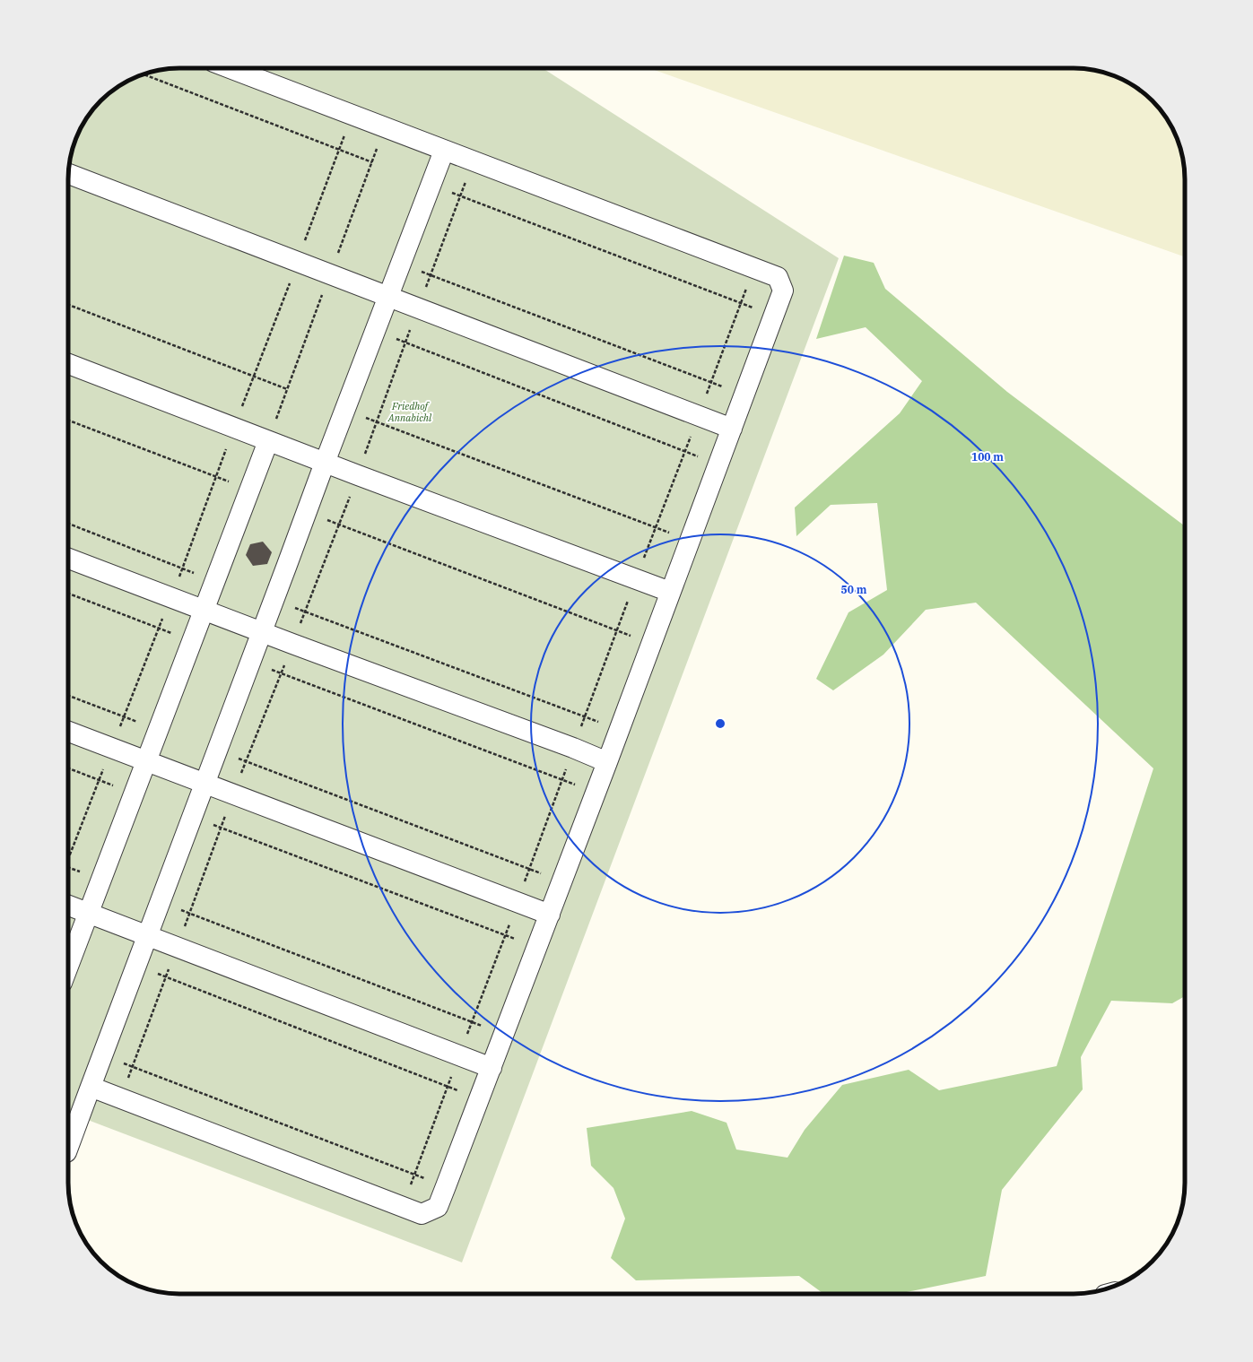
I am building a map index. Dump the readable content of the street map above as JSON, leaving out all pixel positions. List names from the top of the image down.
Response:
{
  "parks": ["Friedhof Annabichl"],
  "rings": ["100 m", "50 m"]
}
